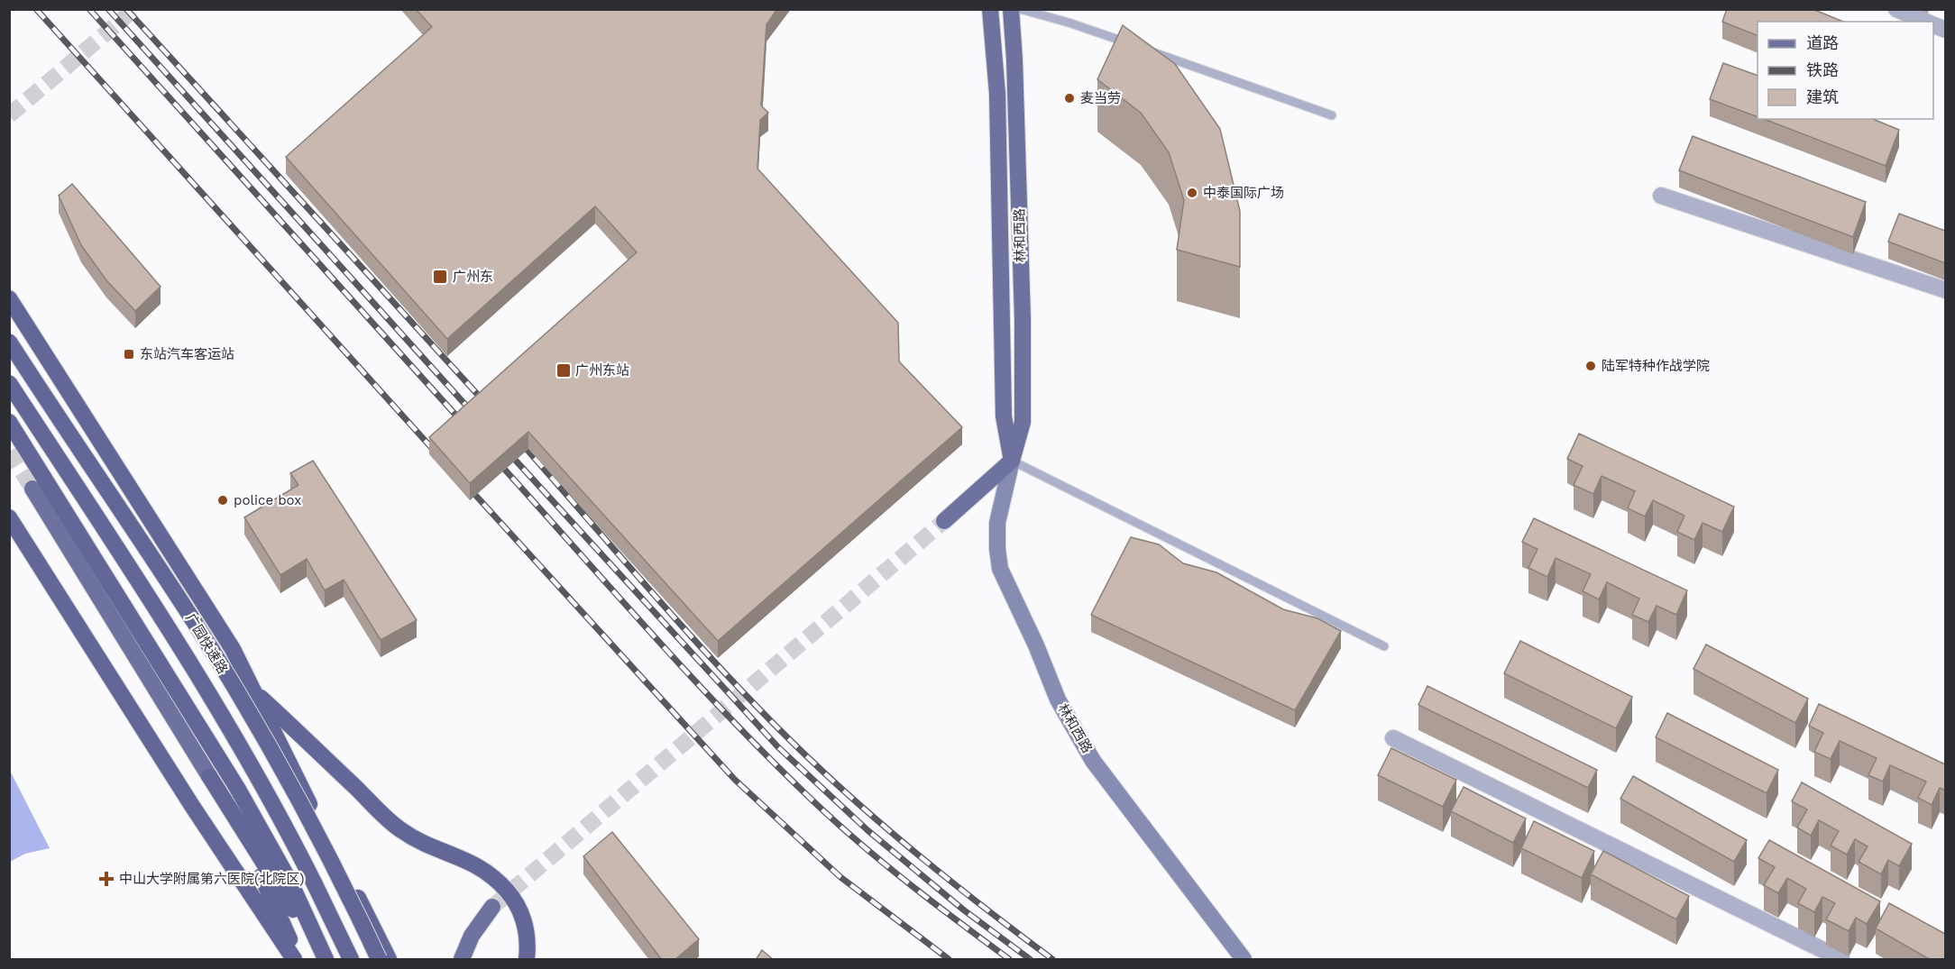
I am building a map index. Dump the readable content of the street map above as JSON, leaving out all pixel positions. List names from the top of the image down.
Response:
{
  "streets": {
    "highway": ["广园快速路"],
    "main road": ["林和西路"]
  },
  "places": {
    "other": [
      "麦当劳",
      "中泰国际广场",
      "陆军特种作战学院",
      "police box"
    ],
    "transit": ["广州东", "东站汽车客运站", "广州东站"],
    "health": ["中山大学附属第六医院(北院区)"]
  },
  "legend": ["道路", "铁路", "建筑"]
}
